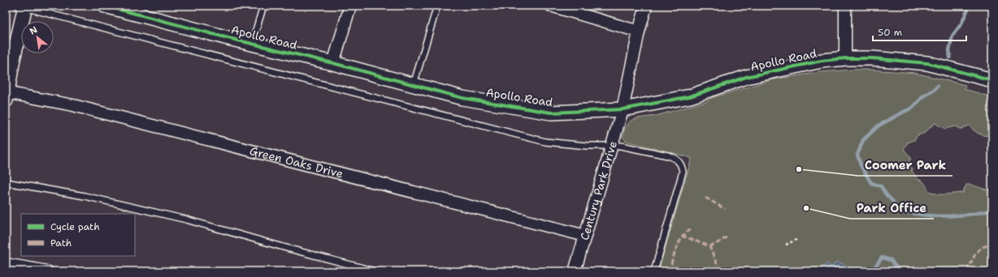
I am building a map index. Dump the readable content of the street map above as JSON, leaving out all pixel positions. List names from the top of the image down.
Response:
{
  "streets": {
    "street": ["Apollo Road", "Green Oaks Drive", "Century Park Drive"]
  },
  "crossings": [
    ["Apollo Road", "Century Park Drive"],
    ["Green Oaks Drive", "Century Park Drive"]
  ],
  "places": ["Coomer Park", "Park Office"],
  "legend": ["Cycle path", "Path"],
  "scale_bar": "50 m",
  "north": "top left"
}
